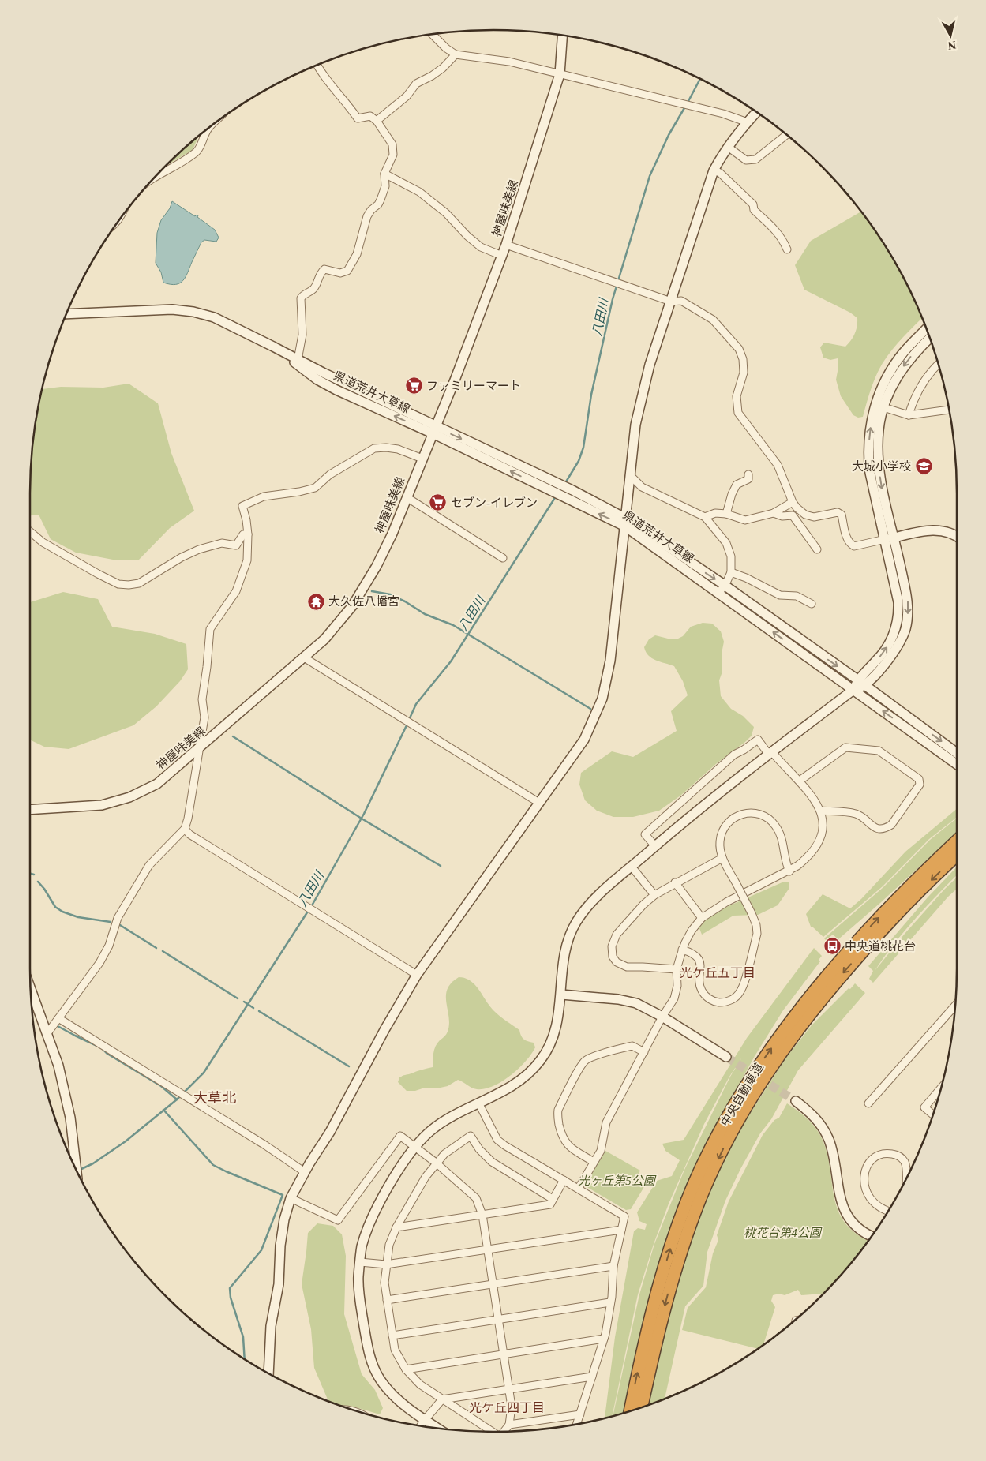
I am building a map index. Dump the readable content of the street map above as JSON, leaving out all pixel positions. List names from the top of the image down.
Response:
{
  "streets": {
    "highway": ["中央自動車道"],
    "street": ["神屋味美線", "県道荒井大草線"]
  },
  "crossings": [
    ["神屋味美線", "県道荒井大草線"]
  ],
  "districts": ["光ケ丘五丁目", "大草北", "光ケ丘四丁目"],
  "water": ["八田川"],
  "parks": ["光ヶ丘第5公園", "桃花台第4公園"],
  "places": {
    "supermarket": ["ファミリーマート", "セブン-イレブン"],
    "school or university": ["大城小学校"],
    "temple": ["大久佐八幡宮"],
    "bus stop": ["中央道桃花台"]
  },
  "north": "bottom"
}
